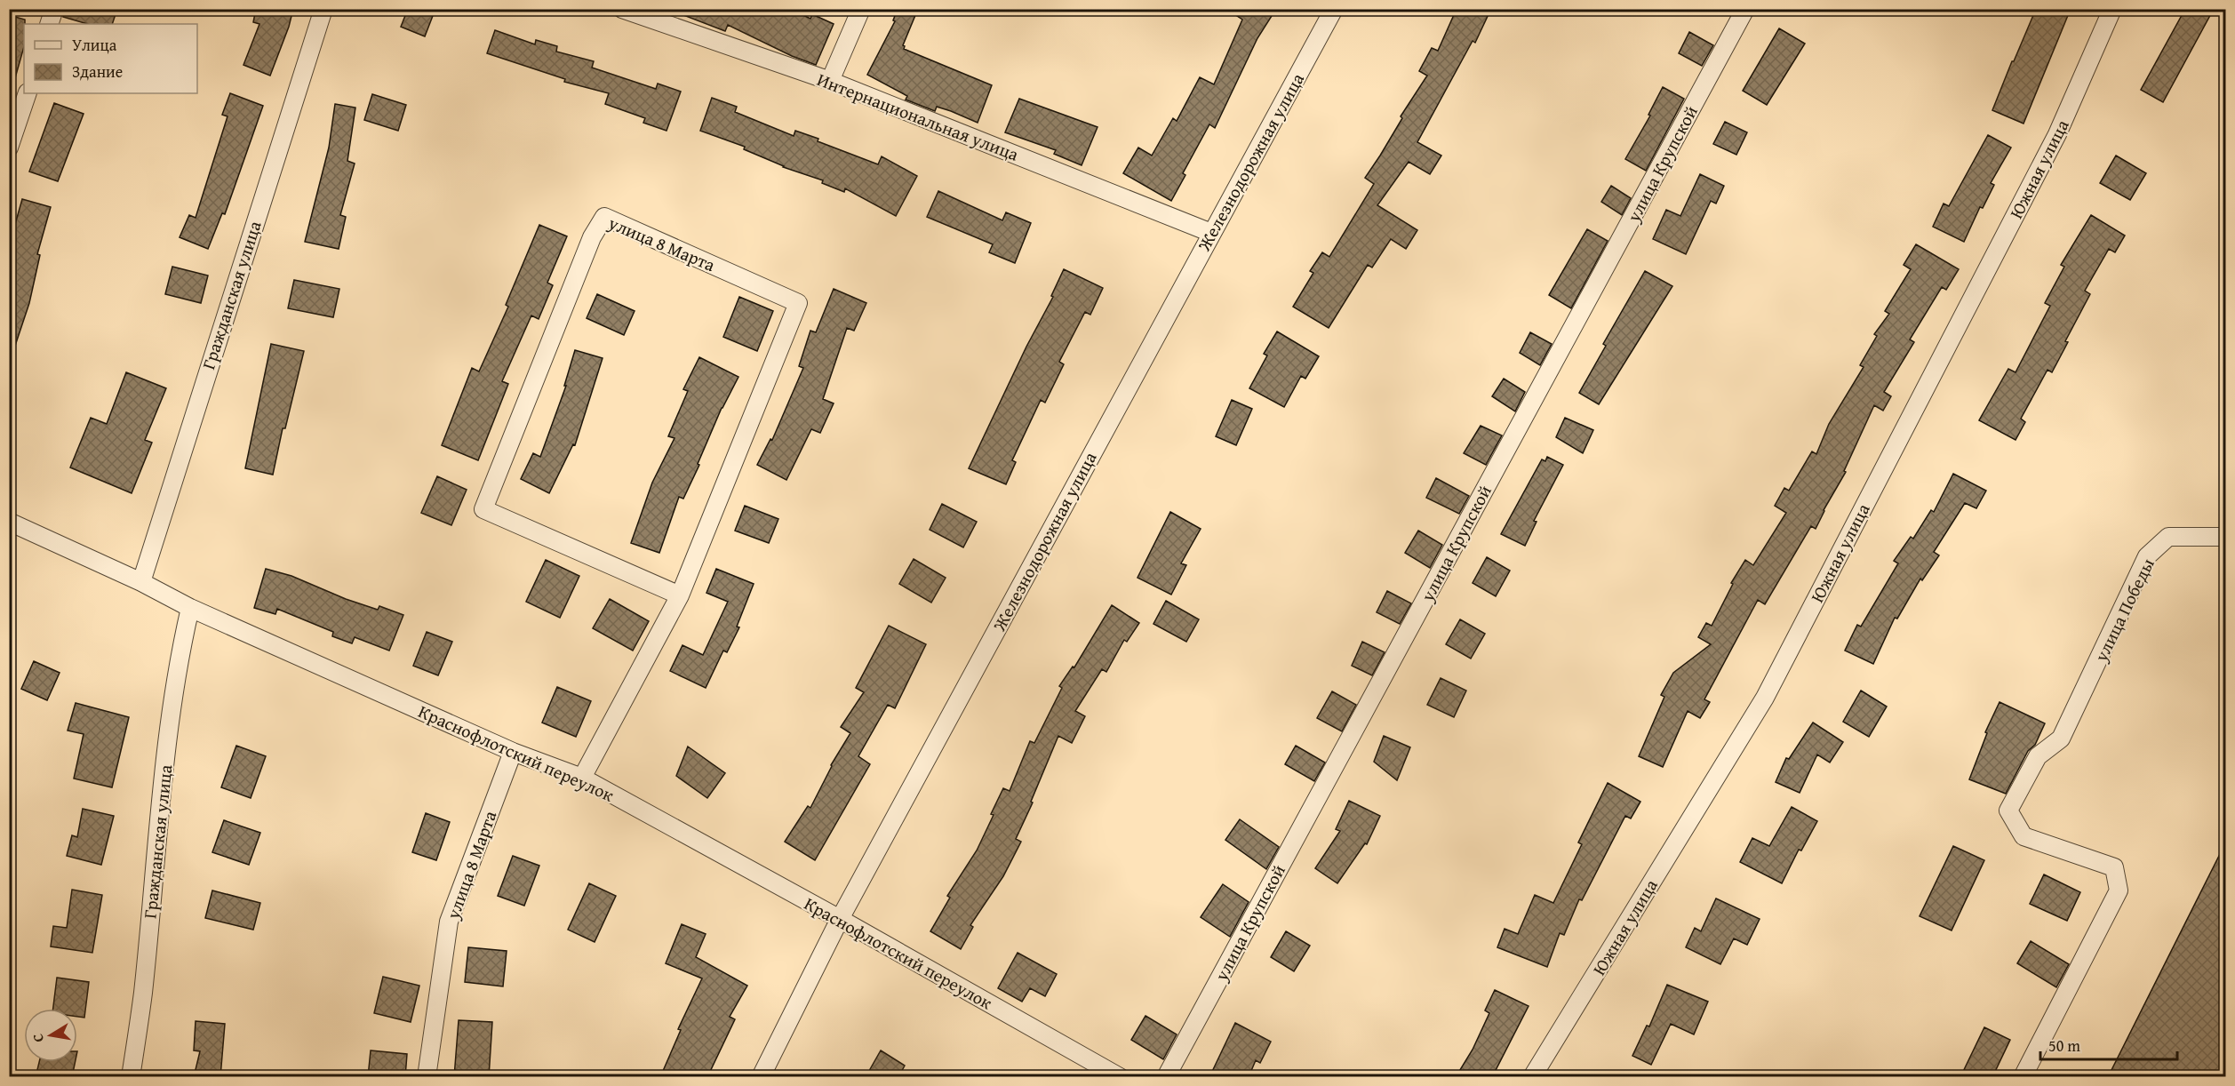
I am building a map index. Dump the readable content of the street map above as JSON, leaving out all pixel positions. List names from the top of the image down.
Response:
{
  "streets": {
    "street": [
      "Интернациональная улица",
      "Железнодорожная улица",
      "улица Крупской",
      "Южная улица",
      "улица 8 Марта",
      "Гражданская улица",
      "улица Победы",
      "Краснофлотский переулок"
    ]
  },
  "crossings": [
    ["Интернациональная улица", "Железнодорожная улица"],
    ["Железнодорожная улица", "Краснофлотский переулок"],
    ["улица 8 Марта", "Краснофлотский переулок"],
    ["Гражданская улица", "Краснофлотский переулок"]
  ],
  "legend": ["Улица", "Здание"],
  "scale_bar": "50 m",
  "north": "left"
}
